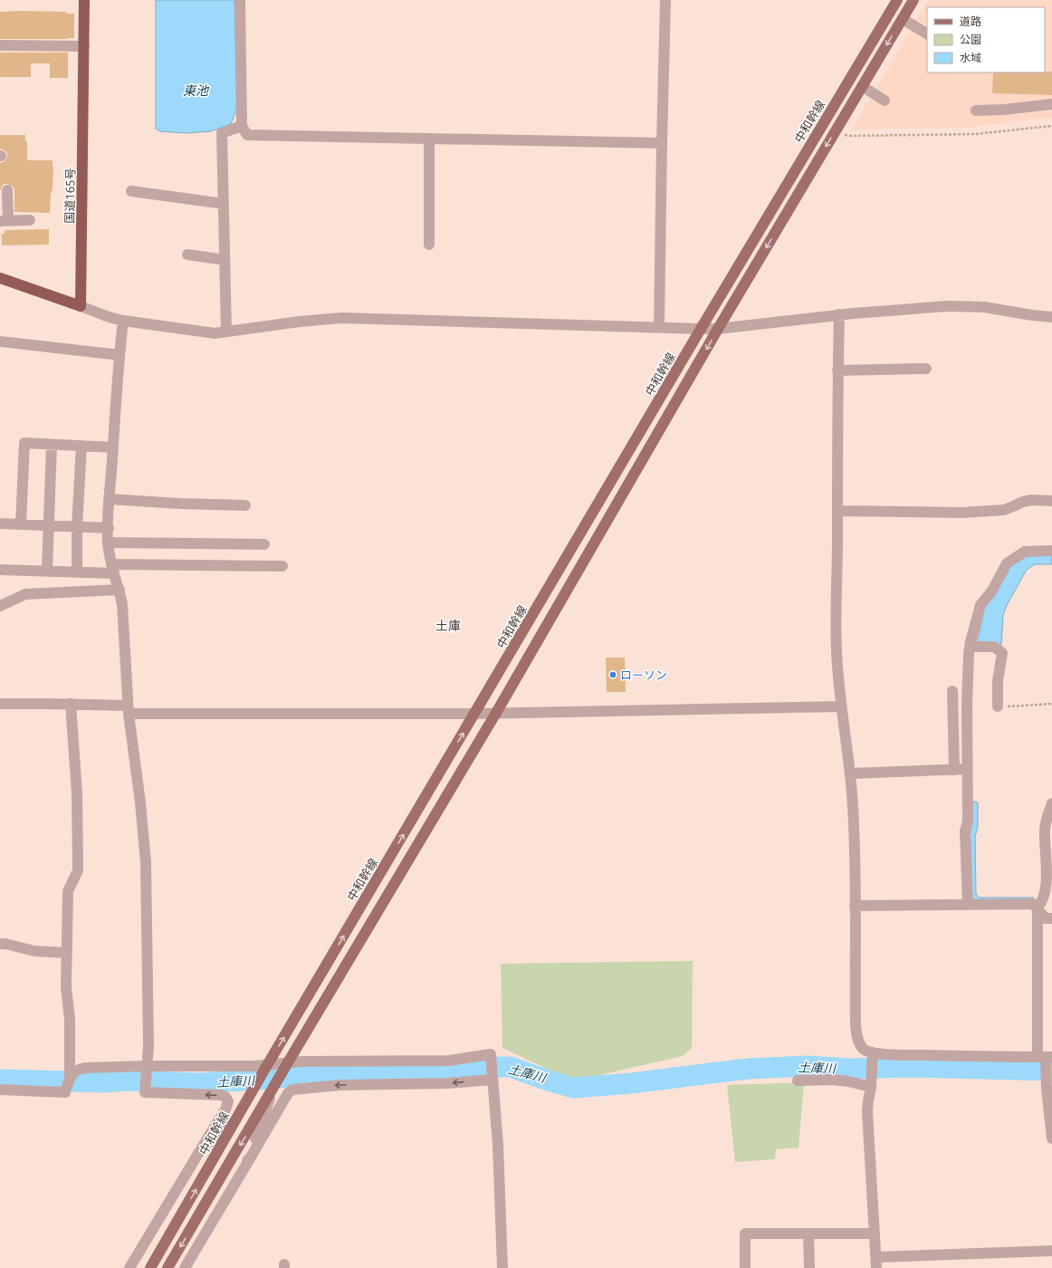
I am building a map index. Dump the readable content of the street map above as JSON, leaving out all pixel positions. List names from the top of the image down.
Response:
{
  "streets": {
    "highway": ["国道165号"],
    "main road": ["中和幹線"]
  },
  "districts": ["土庫"],
  "water": ["東池", "土庫川"],
  "places": ["ローソン"],
  "legend": ["道路", "公園", "水域"]
}
